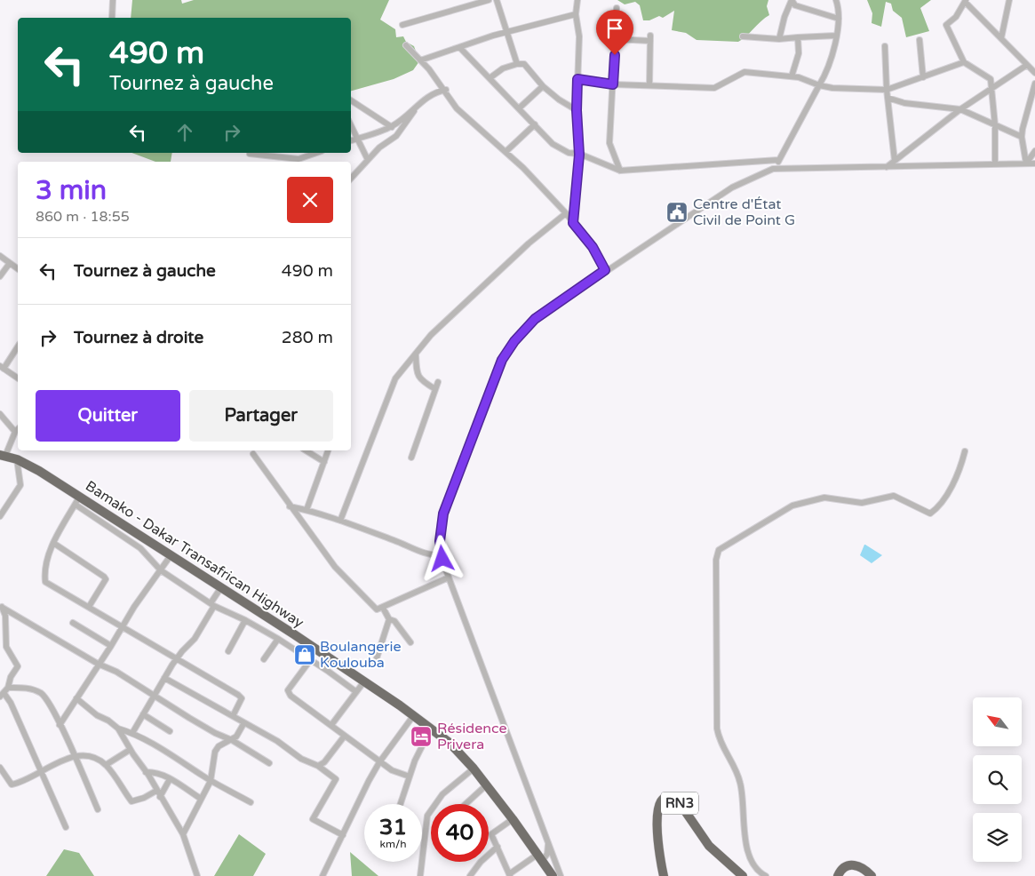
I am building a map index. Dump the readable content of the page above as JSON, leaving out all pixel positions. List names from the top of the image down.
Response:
{
  "streets": {
    "highway": ["Bamako - Dakar Transafrican Highway", "RN3"]
  },
  "places": {
    "public building": ["Centre d'État Civil de Point G"],
    "shop": ["Boulangerie Koulouba"],
    "hotel": ["Résidence Privera"]
  },
  "north": "top left",
  "page": {
    "turn": ["490 m", "Tournez à gauche"],
    "heading": ["3 min", "860 m · 18:55"],
    "list": [
      {
        "name": "Tournez à gauche",
        "value": "490 m"
      },
      {
        "name": "Tournez à droite",
        "value": "280 m"
      }
    ],
    "buttons": ["Quitter", "Partager"],
    "speed": "31 km/h",
    "limit": "40"
  }
}
